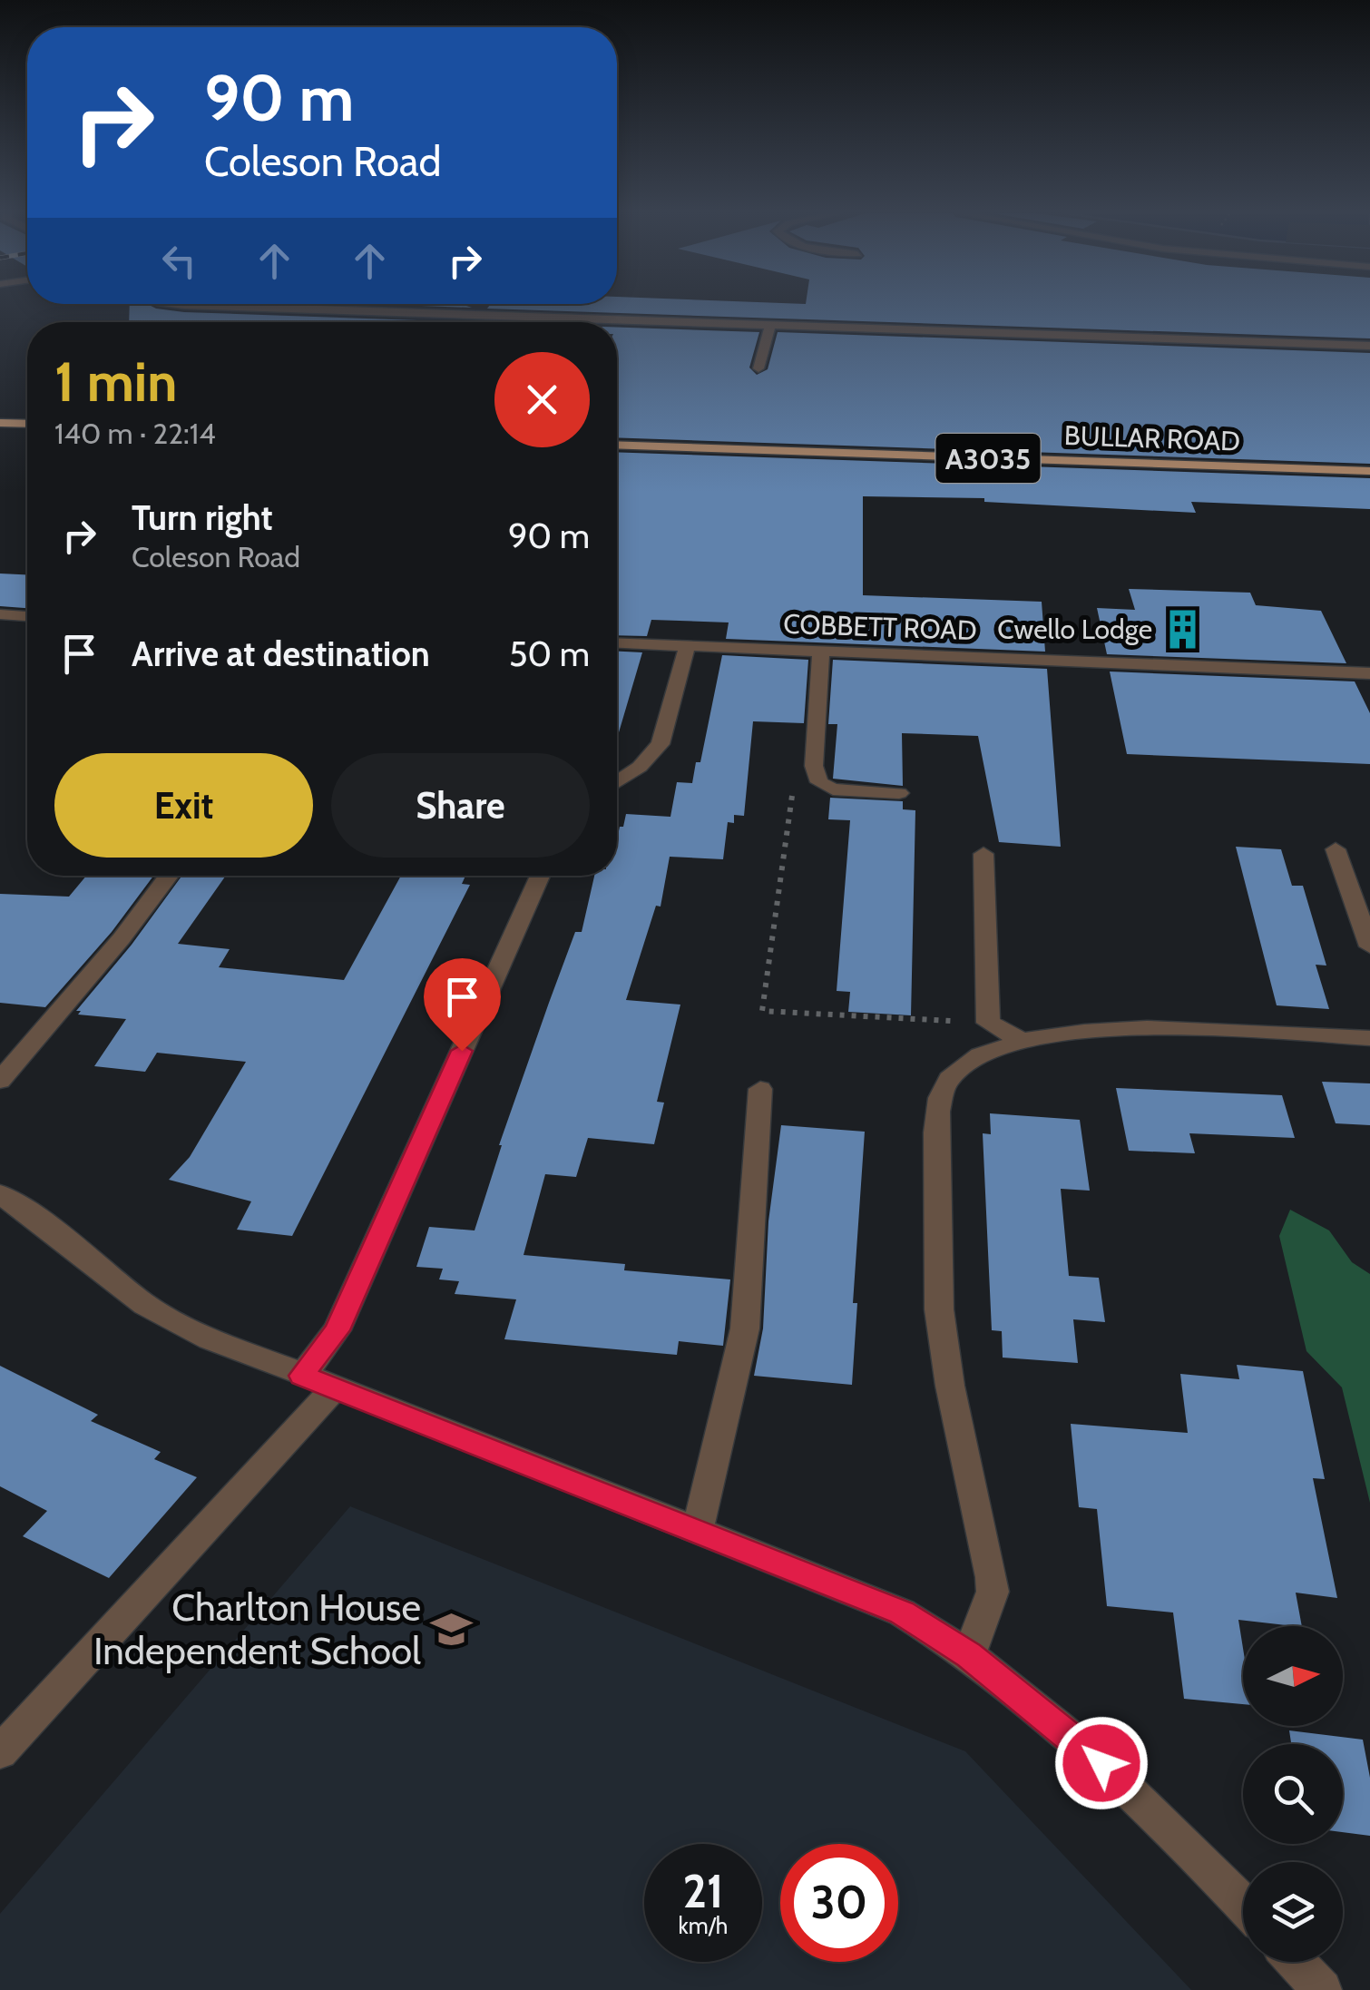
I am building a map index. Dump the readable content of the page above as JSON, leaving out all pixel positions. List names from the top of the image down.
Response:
{
  "streets": {
    "main road": ["BULLAR ROAD", "A3035"],
    "street": ["COBBETT ROAD"]
  },
  "places": {
    "building": ["Cwello Lodge"],
    "school or university": ["Charlton House Independent School"]
  },
  "north": "right",
  "page": {
    "turn": ["90 m", "Coleson Road"],
    "heading": ["1 min", "140 m · 22:14"],
    "list": [
      {
        "name": "Turn right",
        "note": "Coleson Road",
        "value": "90 m"
      },
      {
        "name": "Arrive at destination",
        "value": "50 m"
      }
    ],
    "buttons": ["Exit", "Share"],
    "speed": "21 km/h",
    "limit": "30"
  }
}
